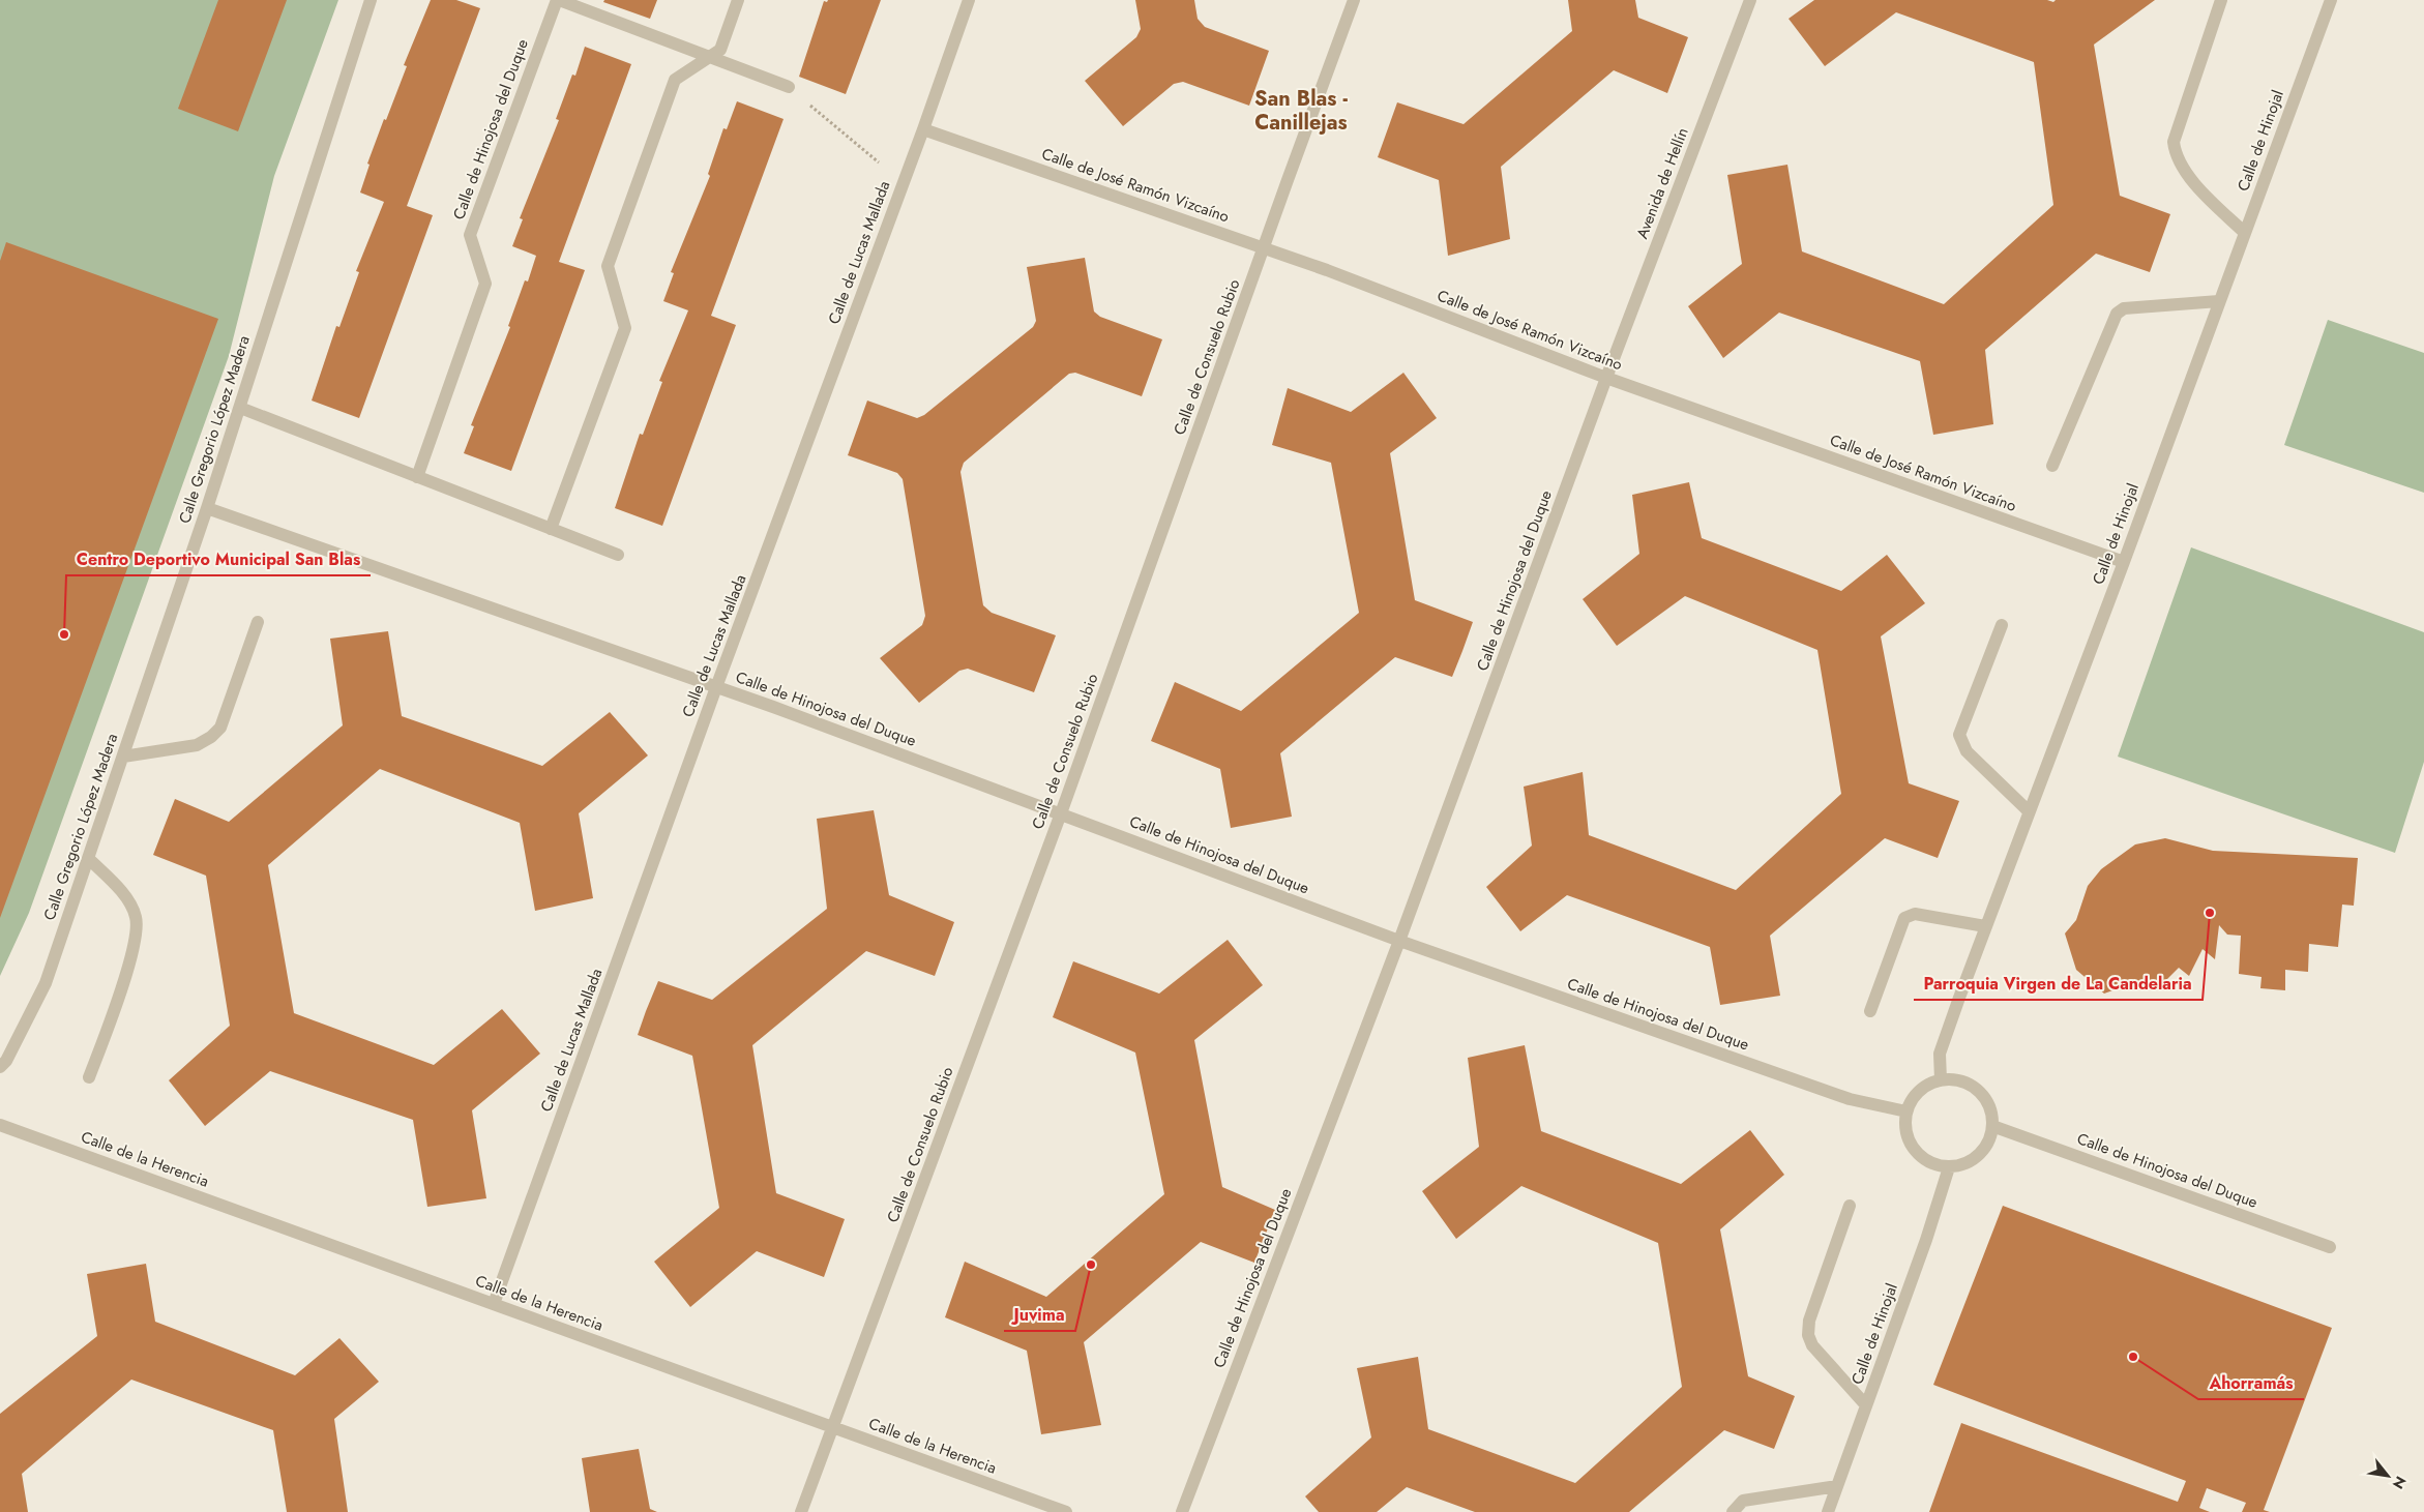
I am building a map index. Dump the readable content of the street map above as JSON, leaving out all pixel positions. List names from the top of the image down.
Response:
{
  "streets": {
    "street": [
      "Calle de Hinojosa del Duque",
      "Calle de Hinojal",
      "Avenida de Hellín",
      "Calle de José Ramón Vizcaíno",
      "Calle de Lucas Mallada",
      "Calle de Consuelo Rubio",
      "Calle Gregorio López Madera",
      "Calle de la Herencia"
    ]
  },
  "crossings": [
    ["Calle de Hinojosa del Duque", "Calle de Hinojal"],
    ["Calle de Hinojosa del Duque", "Avenida de Hellín"],
    ["Calle de Hinojosa del Duque", "Calle de José Ramón Vizcaíno"],
    ["Calle de Hinojosa del Duque", "Calle de Lucas Mallada"],
    ["Calle de Hinojosa del Duque", "Calle de Consuelo Rubio"],
    ["Calle de Hinojosa del Duque", "Calle Gregorio López Madera"],
    ["Calle de Hinojal", "Calle de José Ramón Vizcaíno"],
    ["Avenida de Hellín", "Calle de José Ramón Vizcaíno"],
    ["Calle de José Ramón Vizcaíno", "Calle de Lucas Mallada"],
    ["Calle de José Ramón Vizcaíno", "Calle de Consuelo Rubio"],
    ["Calle de Lucas Mallada", "Calle de la Herencia"],
    ["Calle de Consuelo Rubio", "Calle de la Herencia"]
  ],
  "districts": ["San Blas - Canillejas"],
  "places": [
    "Centro Deportivo Municipal San Blas",
    "Parroquia Virgen de La Candelaria",
    "Juvima",
    "Ahorramás"
  ],
  "north": "bottom right"
}
